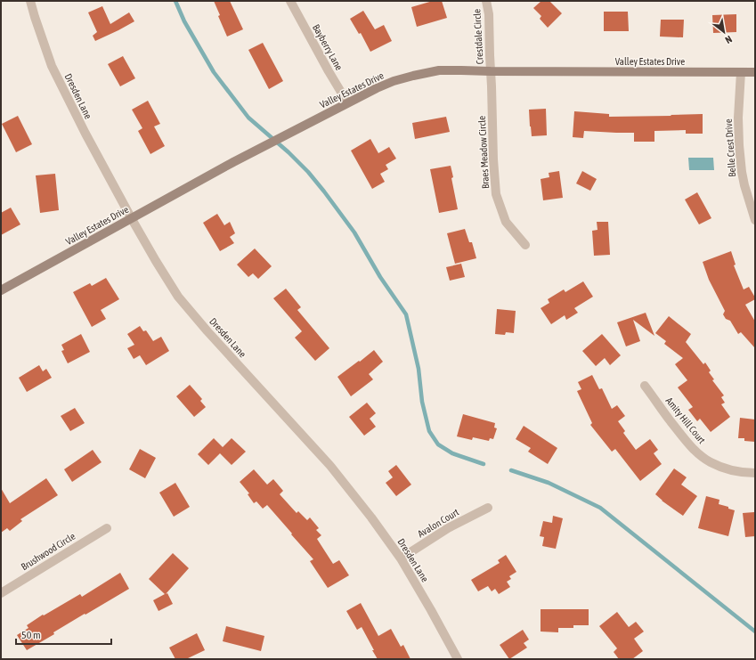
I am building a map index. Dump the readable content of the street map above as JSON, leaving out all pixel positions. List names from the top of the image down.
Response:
{
  "streets": {
    "street": [
      "Crestdale Circle",
      "Bayberry Lane",
      "Valley Estates Drive",
      "Dresden Lane",
      "Belle Crest Drive",
      "Braes Meadow Circle",
      "Amity Hill Court",
      "Avalon Court",
      "Brushwood Circle"
    ]
  },
  "crossings": [
    ["Crestdale Circle", "Valley Estates Drive"],
    ["Crestdale Circle", "Braes Meadow Circle"],
    ["Bayberry Lane", "Valley Estates Drive"],
    ["Valley Estates Drive", "Dresden Lane"],
    ["Valley Estates Drive", "Belle Crest Drive"],
    ["Valley Estates Drive", "Braes Meadow Circle"],
    ["Dresden Lane", "Avalon Court"]
  ],
  "scale_bar": "50 m",
  "north": "bottom right"
}
